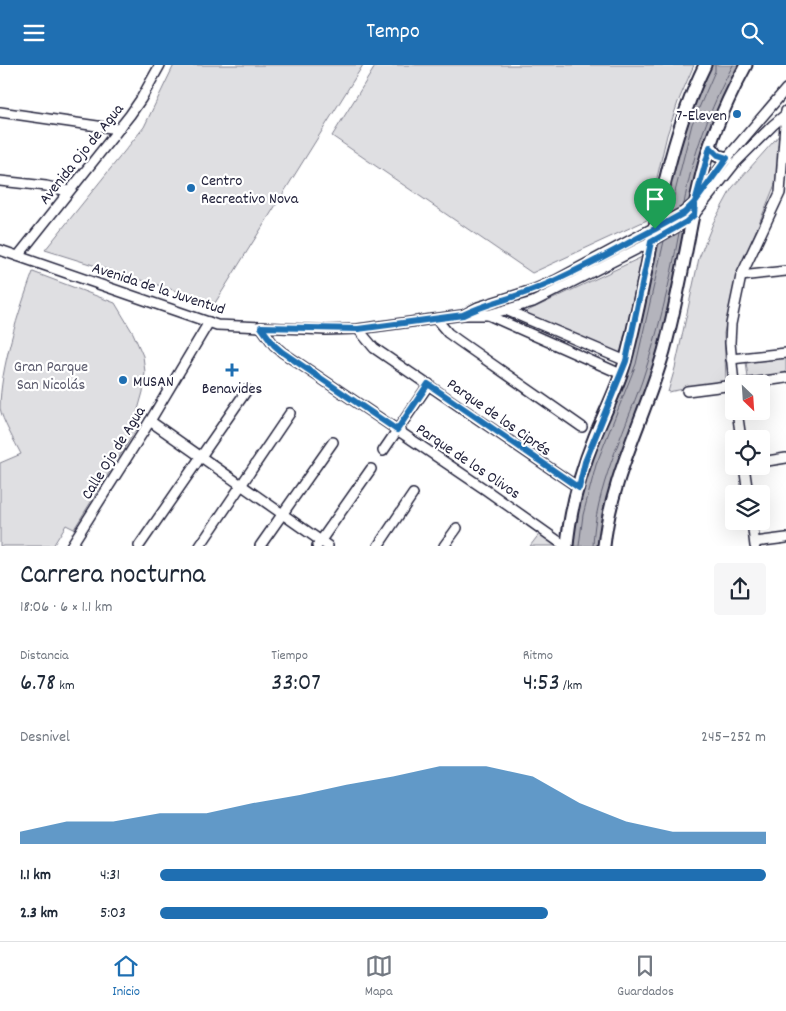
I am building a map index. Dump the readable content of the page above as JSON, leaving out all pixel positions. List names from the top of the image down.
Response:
{
  "streets": {
    "street": [
      "Avenida Ojo de Agua",
      "Avenida de la Juventud",
      "Parque de los Ciprés",
      "Calle Ojo de Agua",
      "Parque de los Olivos"
    ]
  },
  "crossings": [
    ["Avenida Ojo de Agua", "Avenida de la Juventud"],
    ["Avenida de la Juventud", "Parque de los Ciprés"],
    ["Avenida de la Juventud", "Calle Ojo de Agua"],
    ["Avenida de la Juventud", "Parque de los Olivos"]
  ],
  "parks": ["Gran Parque San Nicolás"],
  "places": {
    "other": ["7-Eleven", "Centro Recreativo Nova", "MUSAN"],
    "health": ["Benavides"]
  },
  "north": "bottom right",
  "page": {
    "header": "Tempo",
    "heading": ["Carrera nocturna", "18:06 · 6 × 1.1 km"],
    "stats": [
      ["Distancia", "6.78 km"],
      ["Tiempo", "33:07"],
      ["Ritmo", "4:53 /km"]
    ],
    "chart": ["Desnivel", "245–252 m"],
    "list": [
      {
        "name": "1.1 km",
        "note": "4:31"
      },
      {
        "name": "2.3 km",
        "note": "5:03"
      }
    ],
    "tabs": ["Inicio", "Mapa", "Guardados"]
  }
}
